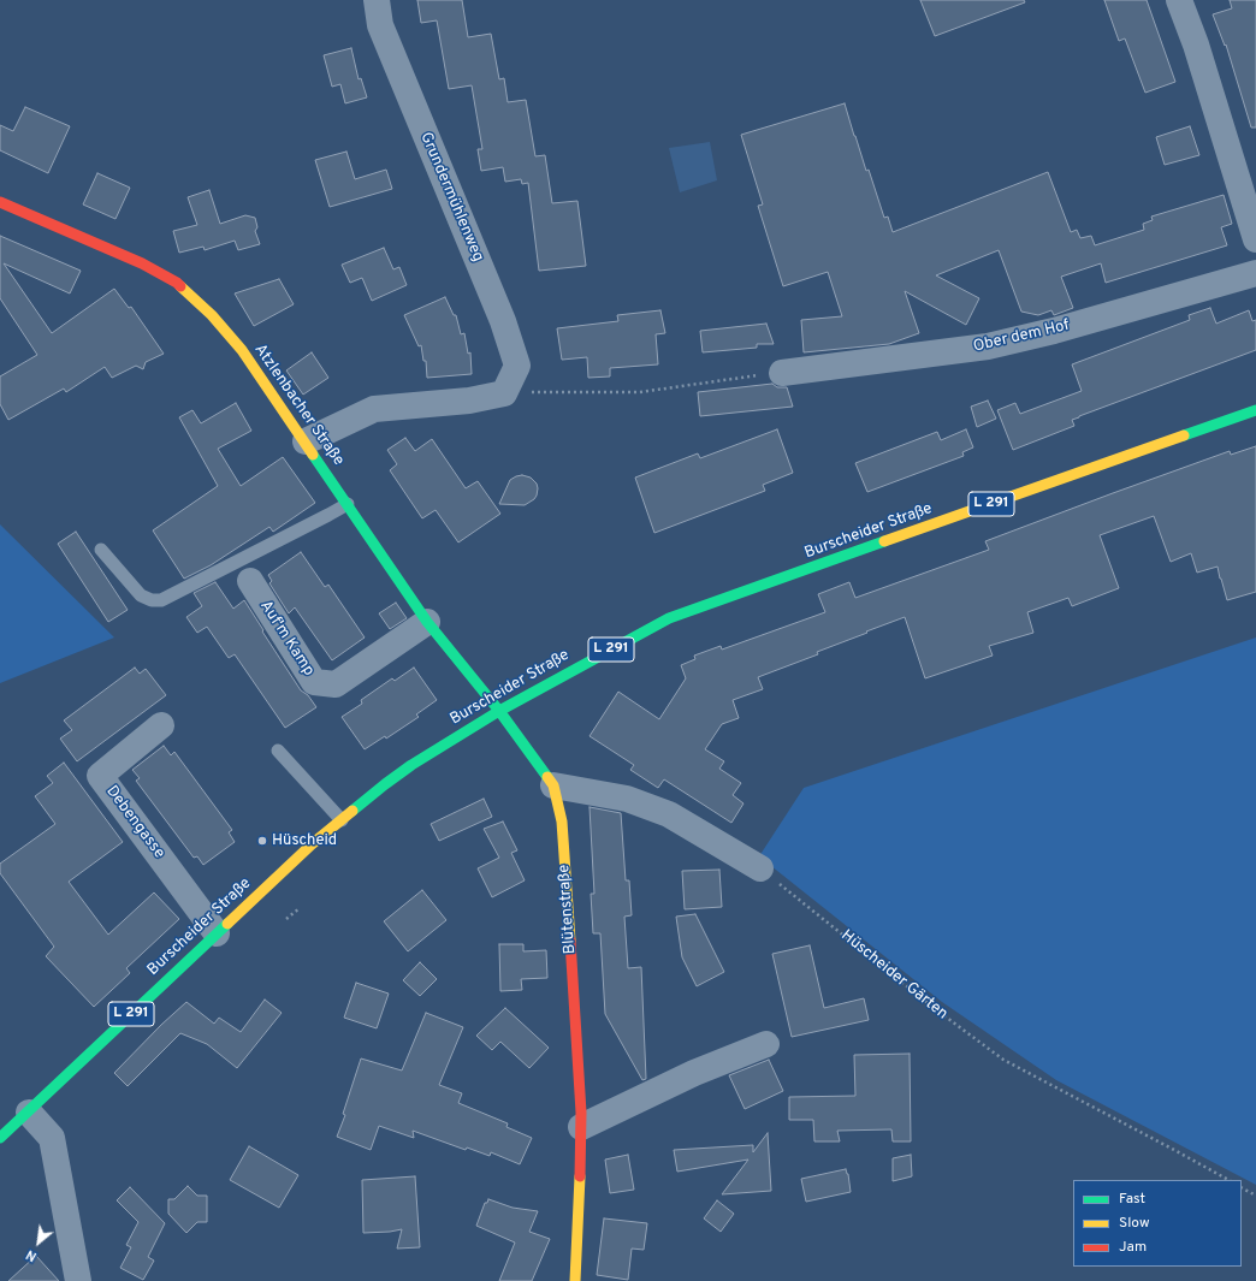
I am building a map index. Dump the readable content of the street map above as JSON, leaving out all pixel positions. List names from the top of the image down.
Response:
{
  "streets": {
    "main road": [
      "Atzlenbacher Straße",
      "L 291",
      "Burscheider Straße",
      "Blütenstraße"
    ],
    "street": [
      "Grundermühlenweg",
      "Ober dem Hof",
      "Auf'm Kamp",
      "Debengasse"
    ],
    "path": ["Hüscheider Gärten"]
  },
  "crossings": [
    ["Atzlenbacher Straße", "Burscheider Straße"],
    ["Atzlenbacher Straße", "Auf'm Kamp"],
    ["Atzlenbacher Straße", "Blütenstraße"],
    ["Burscheider Straße", "Debengasse"],
    ["Burscheider Straße", "Blütenstraße"]
  ],
  "places": ["Hüscheid"],
  "legend": ["Fast", "Slow", "Jam"],
  "north": "bottom left"
}
